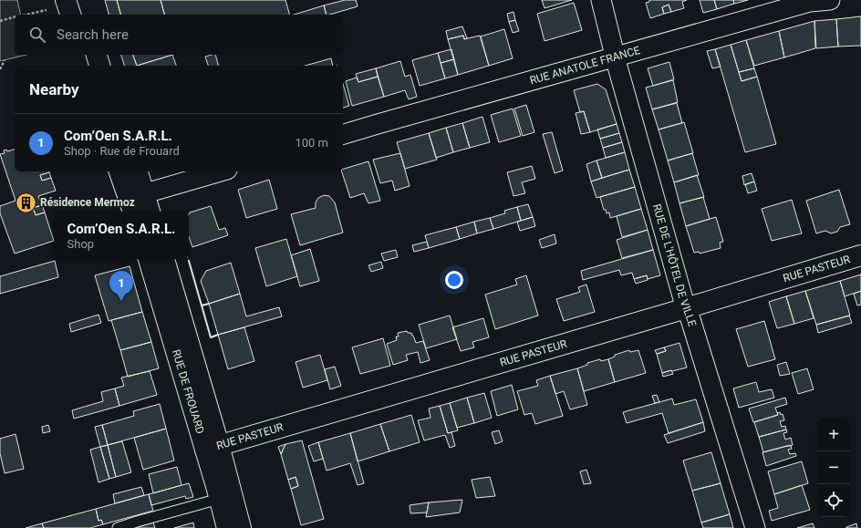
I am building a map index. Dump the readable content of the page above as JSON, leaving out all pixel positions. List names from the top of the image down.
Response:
{
  "streets": {
    "main road": ["RUE PASTEUR", "RUE DE FROUARD"],
    "street": ["RUE ANATOLE FRANCE", "RUE DE L'HÔTEL DE VILLE"]
  },
  "crossings": [
    ["RUE ANATOLE FRANCE", "RUE DE L'HÔTEL DE VILLE"],
    ["RUE DE L'HÔTEL DE VILLE", "RUE PASTEUR"],
    ["RUE PASTEUR", "RUE DE FROUARD"]
  ],
  "places": {
    "building": ["Résidence Mermoz"]
  },
  "page": {
    "search": "Search here",
    "heading": "Nearby",
    "list": [
      {
        "mark": "1",
        "name": "Com’Oen S.A.R.L.",
        "note": "Shop · Rue de Frouard",
        "value": "100 m"
      }
    ],
    "popup": ["Com’Oen S.A.R.L.", "Shop"],
    "pins": "1",
    "map_buttons": ["+", "−"]
  }
}
